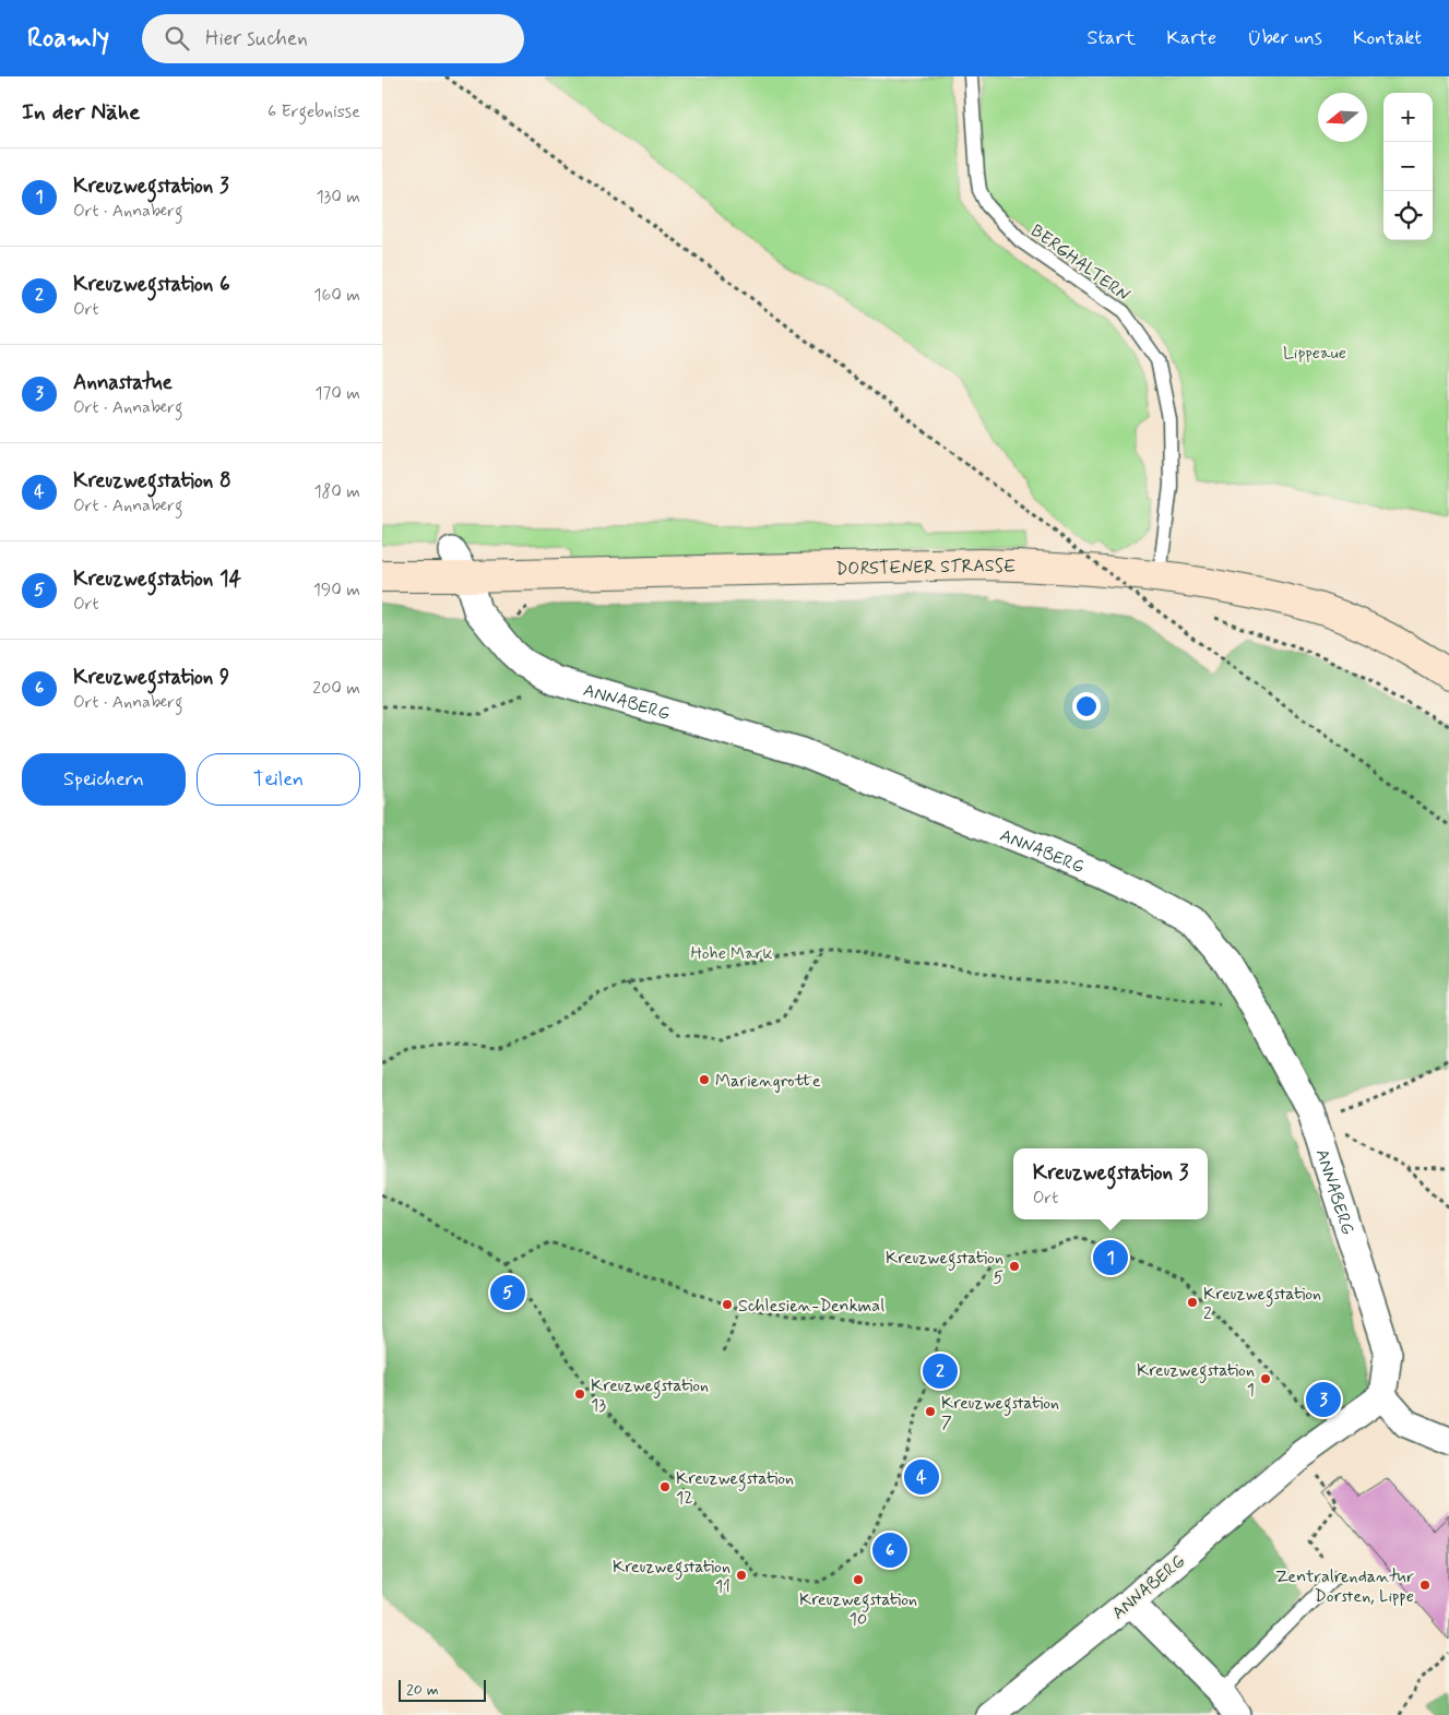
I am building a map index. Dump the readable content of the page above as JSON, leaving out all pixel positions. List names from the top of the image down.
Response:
{
  "streets": {
    "main road": ["DORSTENER STRASSE"],
    "street": ["ANNABERG"],
    "lane": ["BERGHALTERN"]
  },
  "crossings": [
    ["BERGHALTERN", "DORSTENER STRASSE"],
    ["DORSTENER STRASSE", "ANNABERG"]
  ],
  "parks": ["Lippeaue", "Hohe Mark"],
  "places": [
    "Mariengrotte",
    "Kreuzwegstation 5",
    "Kreuzwegstation 2",
    "Schlesien-Denkmal",
    "Kreuzwegstation 1",
    "Kreuzwegstation 13",
    "Kreuzwegstation 7",
    "Kreuzwegstation 12",
    "Kreuzwegstation 11",
    "Kreuzwegstation 10",
    "Zentralrendantur Dorsten, Lippe"
  ],
  "scale_bar": "20 m",
  "north": "left",
  "page": {
    "header": "Roamly",
    "search": "Hier suchen",
    "nav": [
      "Start",
      "Karte",
      "Über uns",
      "Kontakt"
    ],
    "heading": ["In der Nähe", "6 Ergebnisse"],
    "map_buttons": ["+", "−"],
    "list": [
      {
        "mark": "1",
        "name": "Kreuzwegstation 3",
        "note": "Ort · Annaberg",
        "value": "130 m"
      },
      {
        "mark": "2",
        "name": "Kreuzwegstation 6",
        "note": "Ort",
        "value": "160 m"
      },
      {
        "mark": "3",
        "name": "Annastatue",
        "note": "Ort · Annaberg",
        "value": "170 m"
      },
      {
        "mark": "4",
        "name": "Kreuzwegstation 8",
        "note": "Ort · Annaberg",
        "value": "180 m"
      },
      {
        "mark": "5",
        "name": "Kreuzwegstation 14",
        "note": "Ort",
        "value": "190 m"
      },
      {
        "mark": "6",
        "name": "Kreuzwegstation 9",
        "note": "Ort · Annaberg",
        "value": "200 m"
      }
    ],
    "buttons": ["Speichern", "Teilen"],
    "popup": ["Kreuzwegstation 3", "Ort"],
    "pins": [
      "1",
      "5",
      "2",
      "3",
      "4",
      "6"
    ],
    "scale": "20 m"
  }
}
